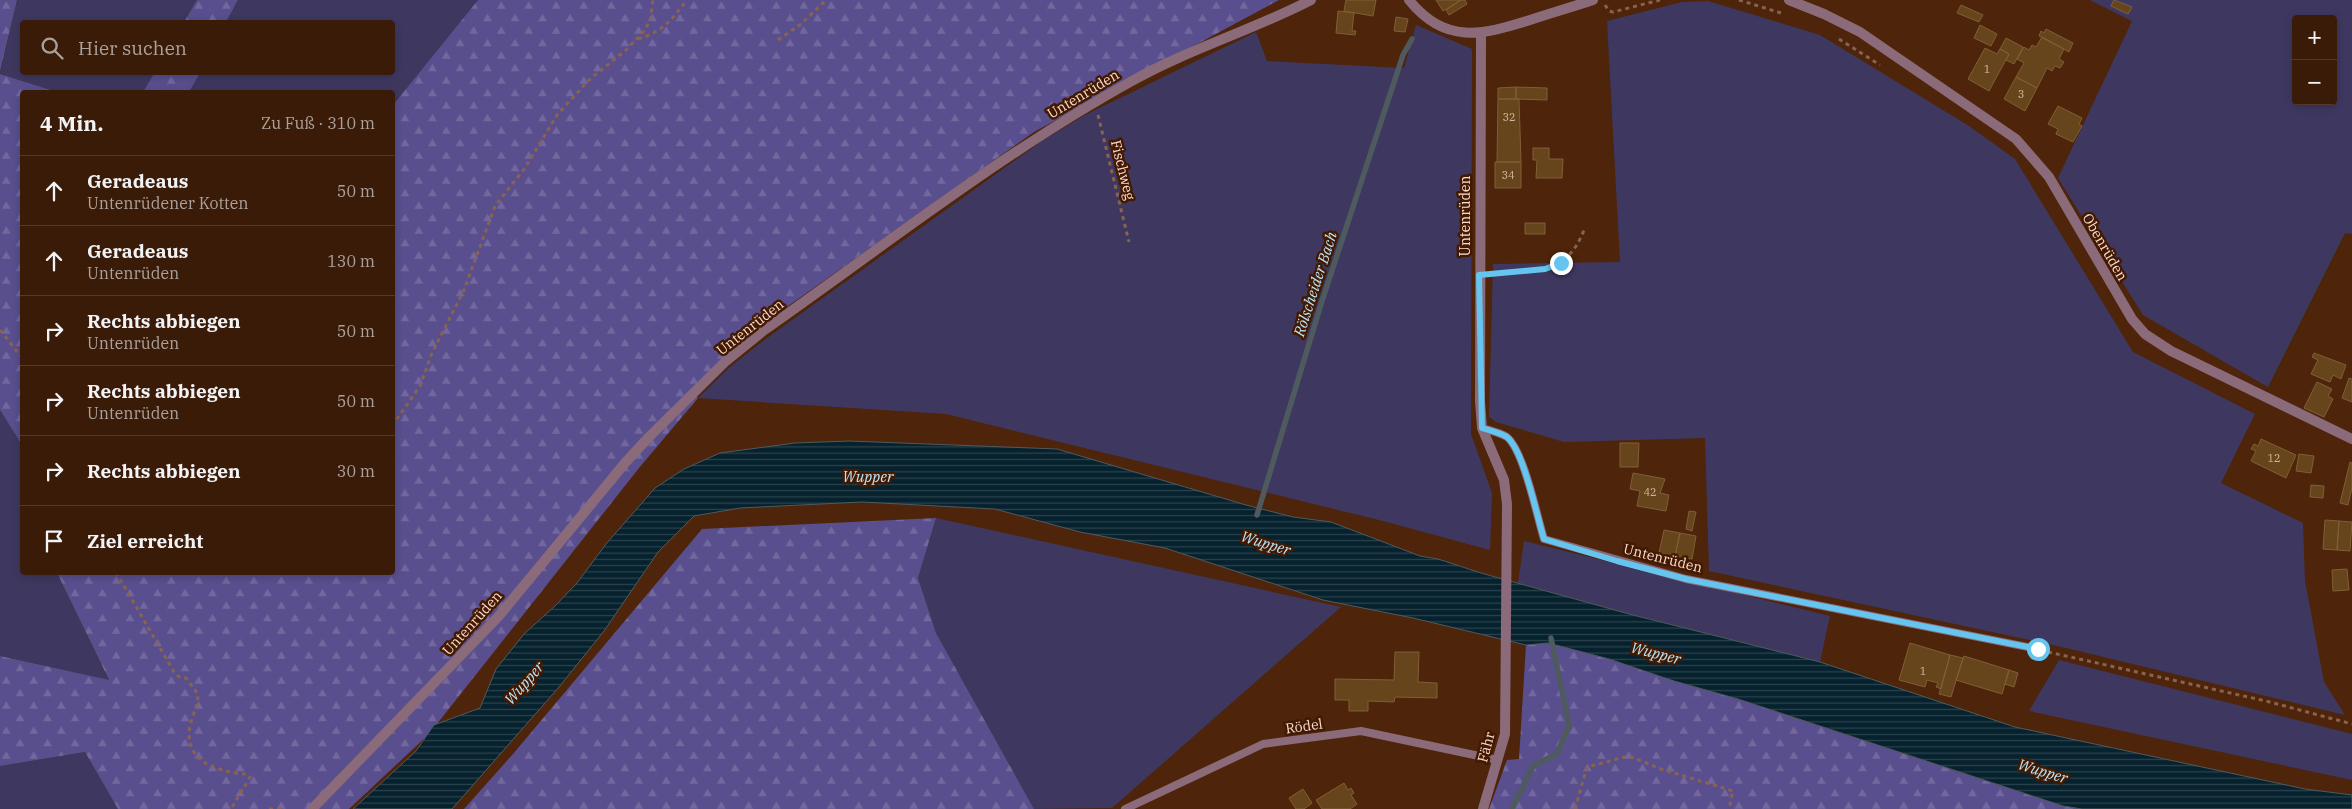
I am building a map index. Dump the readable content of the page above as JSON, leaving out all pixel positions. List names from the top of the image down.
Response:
{
  "streets": {
    "street": ["Untenrüden", "Obenrüden", "Fähr"],
    "lane": ["Rödel"],
    "path": ["Fischweg"]
  },
  "crossings": [
    ["Untenrüden", "Fischweg"],
    ["Untenrüden", "Fähr"],
    ["Rödel", "Fähr"]
  ],
  "water": ["Rölscheider Bach", "Wupper"],
  "house_numbers": [
    "1",
    "3",
    "32",
    "34",
    "12",
    "42",
    "1"
  ],
  "page": {
    "map_buttons": ["+", "−"],
    "search": "Hier suchen",
    "heading": ["4 Min.", "Zu Fuß · 310 m"],
    "list": [
      ["Geradeaus", "Untenrüdener Kotten", "50 m"],
      ["Geradeaus", "Untenrüden", "130 m"],
      ["Rechts abbiegen", "Untenrüden", "50 m"],
      ["Rechts abbiegen", "Untenrüden", "50 m"],
      ["Rechts abbiegen", "30 m"],
      "Ziel erreicht"
    ]
  }
}
